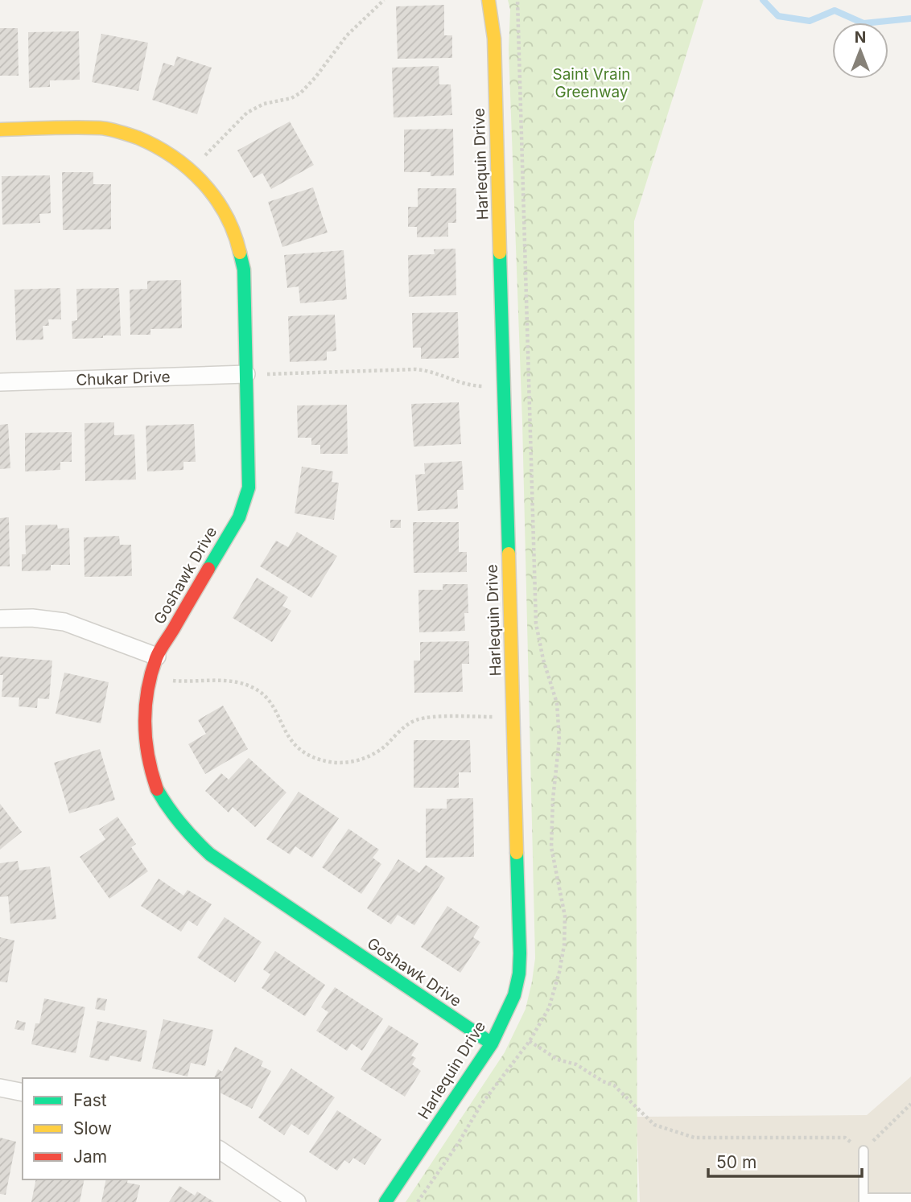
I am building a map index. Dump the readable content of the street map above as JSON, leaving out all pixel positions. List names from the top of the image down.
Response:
{
  "streets": {
    "street": ["Harlequin Drive", "Chukar Drive", "Goshawk Drive"]
  },
  "crossings": [
    ["Harlequin Drive", "Goshawk Drive"],
    ["Chukar Drive", "Goshawk Drive"]
  ],
  "parks": ["Saint Vrain Greenway"],
  "legend": ["Fast", "Slow", "Jam"],
  "scale_bar": "50 m",
  "north": "top"
}
